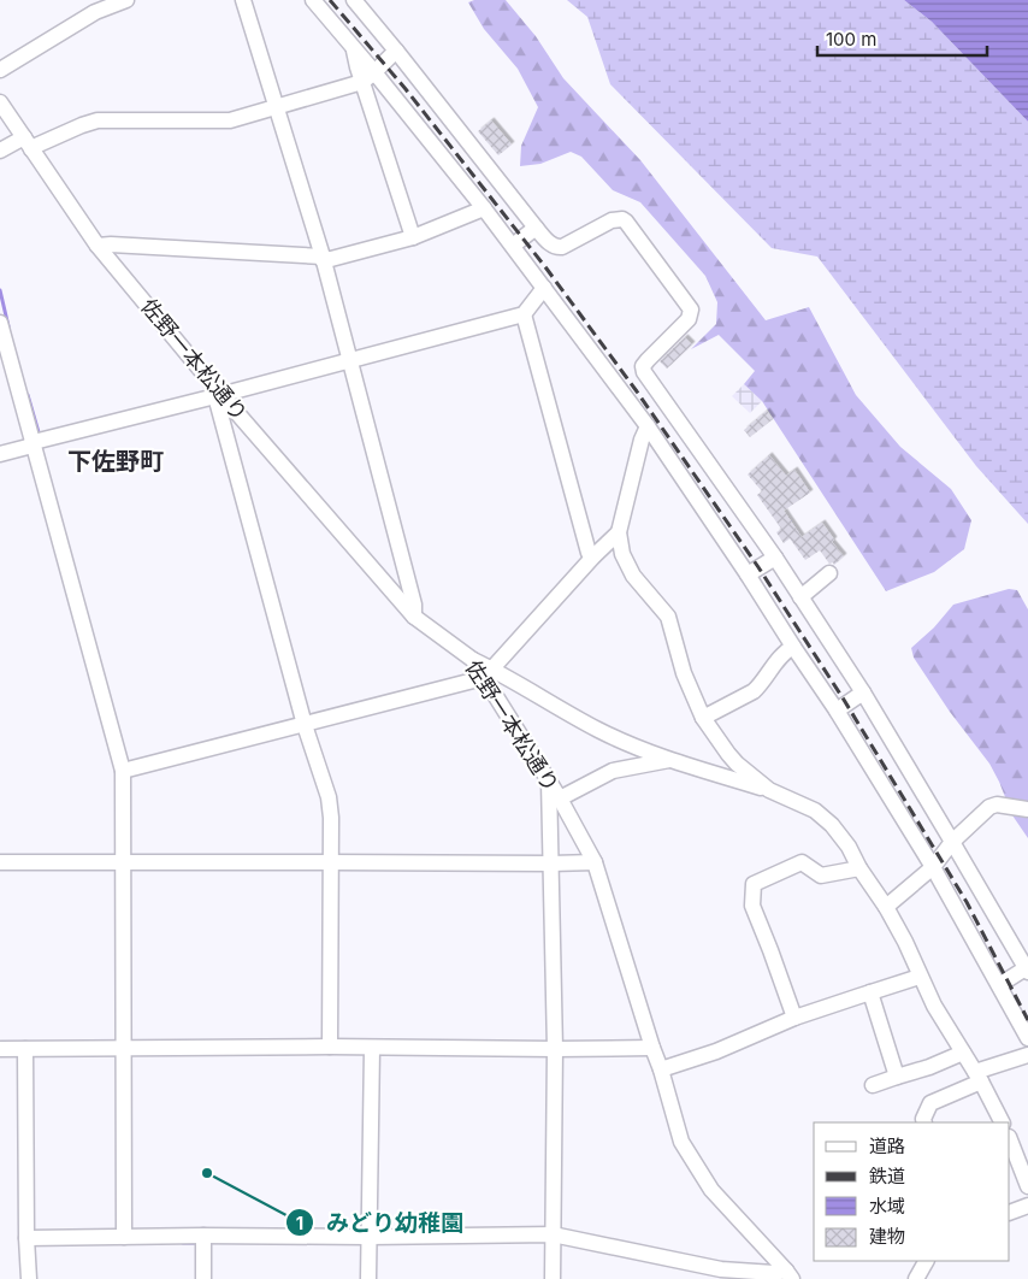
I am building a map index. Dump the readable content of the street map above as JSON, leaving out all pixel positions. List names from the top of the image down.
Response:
{
  "streets": {
    "street": ["佐野一本松通り"]
  },
  "districts": ["下佐野町"],
  "places": ["みどり幼稚園"],
  "legend": [
    "道路",
    "鉄道",
    "水域",
    "建物"
  ],
  "scale_bar": "100 m"
}
